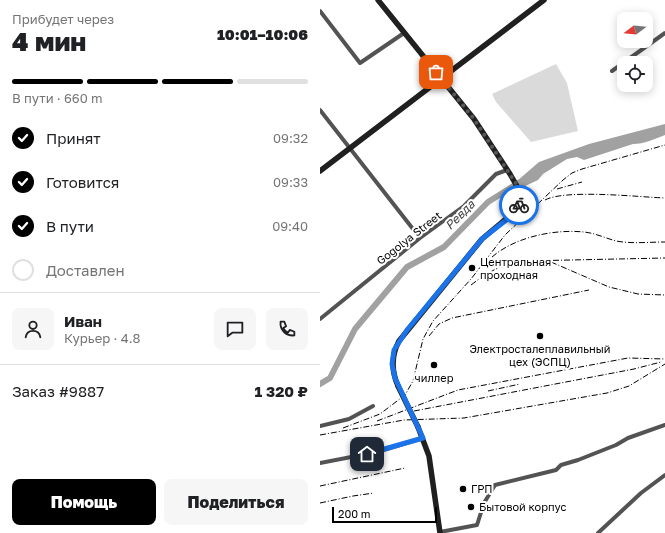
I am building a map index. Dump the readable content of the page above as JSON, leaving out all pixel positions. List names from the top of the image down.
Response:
{
  "streets": {
    "street": ["Gogolya Street"]
  },
  "water": ["Ревда"],
  "places": [
    "Центральная проходная",
    "Электросталеплавильный цех (ЭСПЦ)",
    "чиллер",
    "ГРП",
    "Бытовой корпус"
  ],
  "scale_bar": "200 m",
  "north": "left",
  "page": {
    "heading": ["4 мин", "Прибудет через", "10:01–10:06"],
    "panel": [
      "Иван",
      "Курьер · 4.8",
      "Заказ #9887",
      "1 320 ₽"
    ],
    "bar": "В пути · 660 m",
    "list": [
      ["Принят", "09:32"],
      ["Готовится", "09:33"],
      ["В пути", "09:40"],
      "Доставлен"
    ],
    "buttons": ["Помощь", "Поделиться"],
    "scale": "200 m"
  }
}
